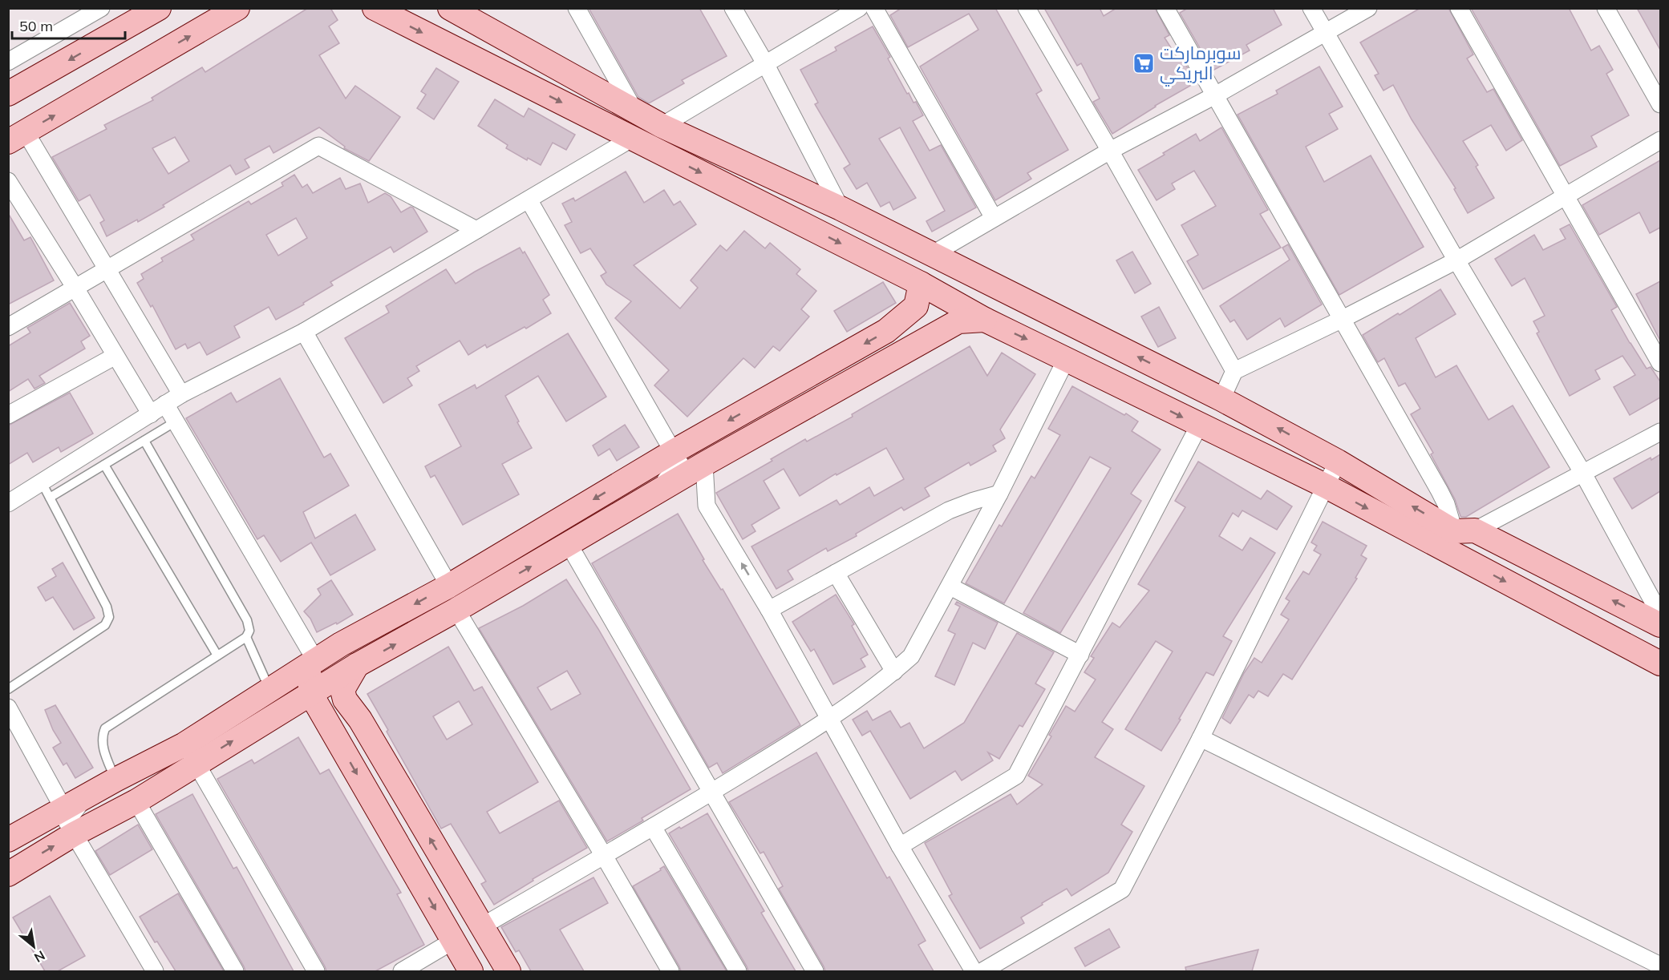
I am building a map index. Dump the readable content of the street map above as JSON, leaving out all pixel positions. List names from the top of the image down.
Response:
{
  "places": {
    "supermarket": ["سوبرماركت البريكي"]
  },
  "scale_bar": "50 m",
  "north": "bottom right"
}
